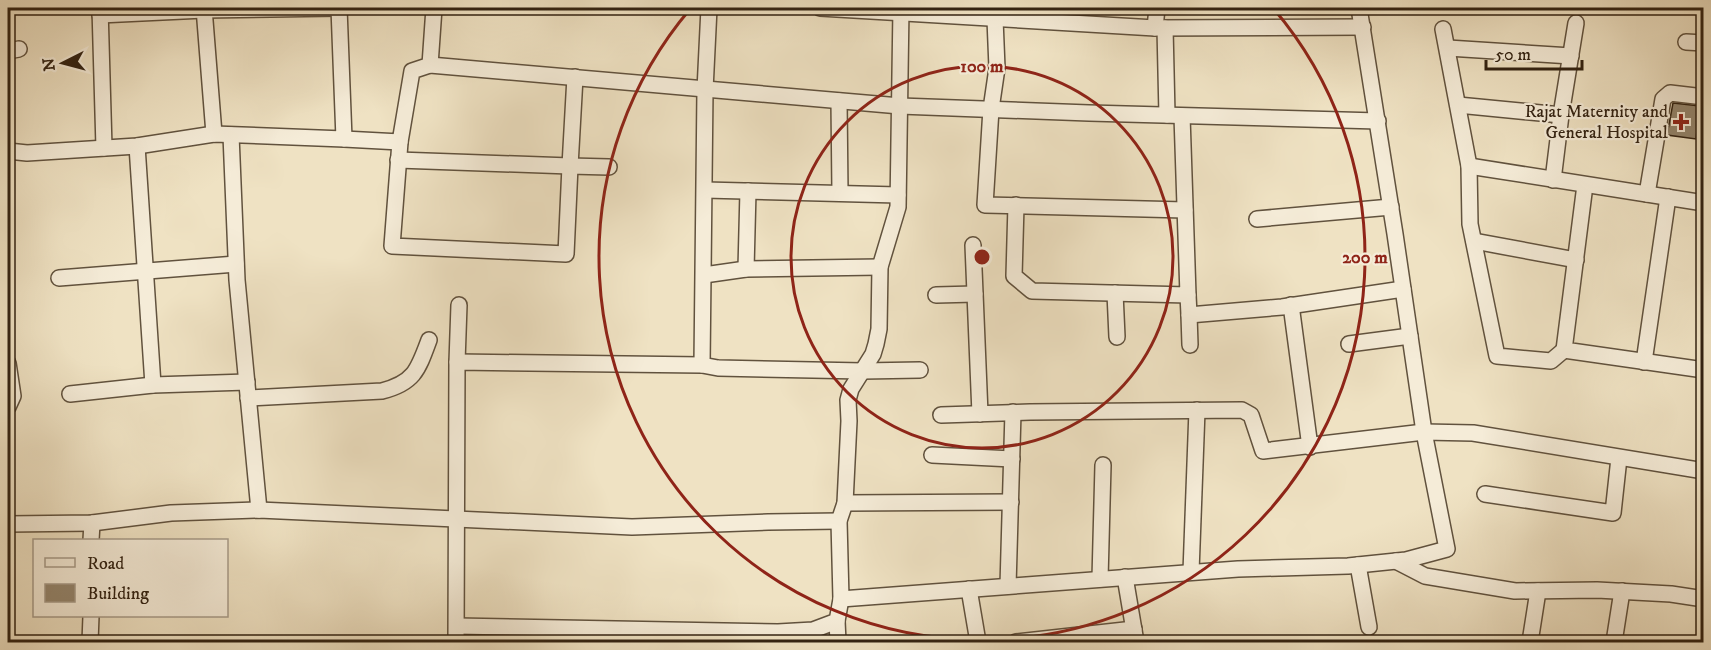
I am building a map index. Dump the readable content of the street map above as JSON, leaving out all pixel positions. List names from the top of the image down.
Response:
{
  "places": {
    "health": ["Rajat Maternity and General Hospital"]
  },
  "legend": ["Road", "Building"],
  "scale_bar": "50 m",
  "north": "left",
  "rings": ["100 m", "200 m"]
}
